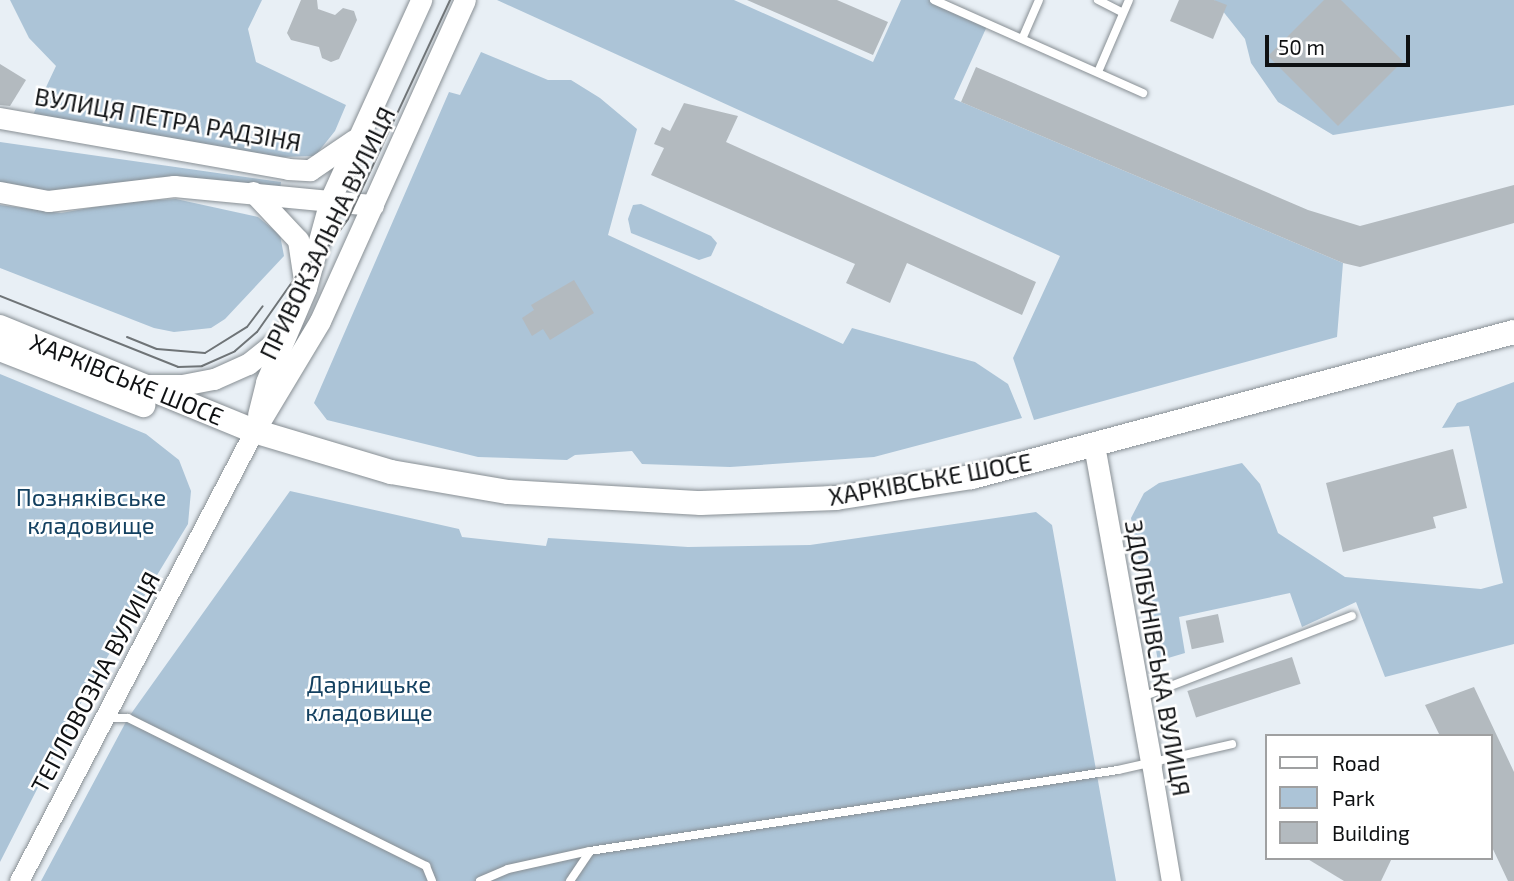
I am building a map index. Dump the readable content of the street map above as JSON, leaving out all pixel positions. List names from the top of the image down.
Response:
{
  "streets": {
    "main road": [
      "ВУЛИЦЯ ПЕТРА РАДЗІНЯ",
      "ПРИВОКЗАЛЬНА ВУЛИЦЯ",
      "ХАРКІВСЬКЕ ШОСЕ",
      "ЗДОЛБУНІВСЬКА ВУЛИЦЯ"
    ],
    "street": ["ТЕПЛОВОЗНА ВУЛИЦЯ"]
  },
  "crossings": [
    ["ВУЛИЦЯ ПЕТРА РАДЗІНЯ", "ПРИВОКЗАЛЬНА ВУЛИЦЯ"],
    ["ПРИВОКЗАЛЬНА ВУЛИЦЯ", "ХАРКІВСЬКЕ ШОСЕ"],
    ["ПРИВОКЗАЛЬНА ВУЛИЦЯ", "ТЕПЛОВОЗНА ВУЛИЦЯ"],
    ["ХАРКІВСЬКЕ ШОСЕ", "ЗДОЛБУНІВСЬКА ВУЛИЦЯ"],
    ["ХАРКІВСЬКЕ ШОСЕ", "ТЕПЛОВОЗНА ВУЛИЦЯ"]
  ],
  "parks": ["Позняківське кладовище", "Дарницьке кладовище"],
  "legend": ["Road", "Park", "Building"],
  "scale_bar": "50 m"
}
